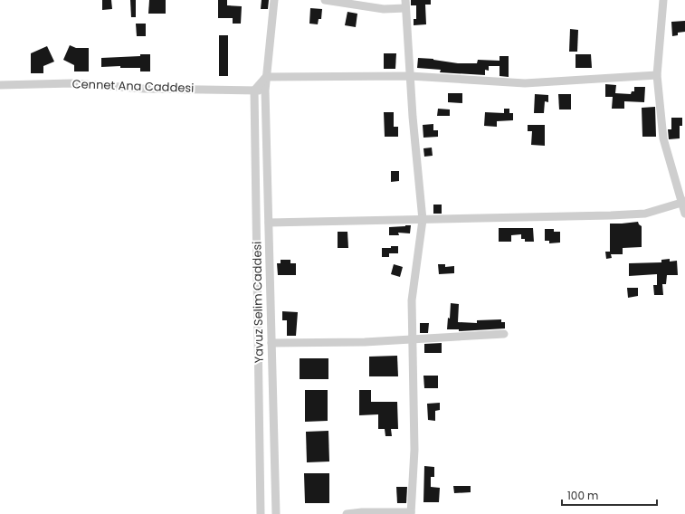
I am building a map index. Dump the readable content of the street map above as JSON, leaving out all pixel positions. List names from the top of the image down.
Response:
{
  "streets": {
    "street": ["Cennet Ana Caddesi", "Yavuz Selim Caddesi"]
  },
  "crossings": [
    ["Cennet Ana Caddesi", "Yavuz Selim Caddesi"]
  ],
  "scale_bar": "100 m"
}
